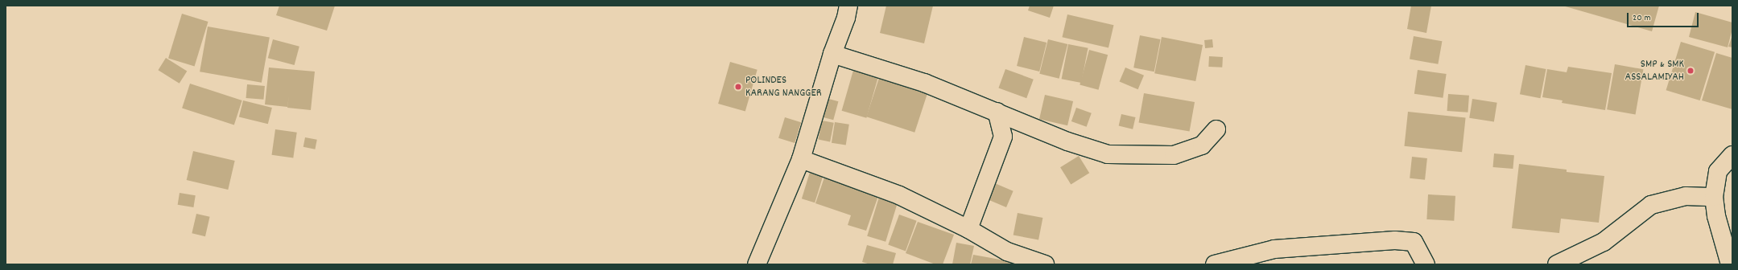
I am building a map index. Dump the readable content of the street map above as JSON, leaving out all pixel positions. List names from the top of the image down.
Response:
{
  "places": ["SMP & SMK ASSALAMIYAH", "POLINDES KARANG NANGGER"],
  "scale_bar": "20 m"
}
